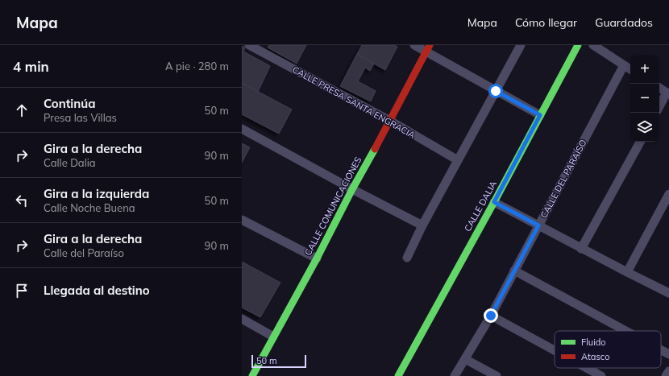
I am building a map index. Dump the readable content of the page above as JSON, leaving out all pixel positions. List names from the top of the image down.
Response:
{
  "streets": {
    "street": [
      "CALLE PRESA SANTA ENGRACIA",
      "CALLE DEL PARAÍSO",
      "CALLE COMUNICACIONES",
      "CALLE DALIA"
    ]
  },
  "crossings": [
    ["CALLE PRESA SANTA ENGRACIA", "CALLE COMUNICACIONES"]
  ],
  "legend": ["Fluido", "Atasco"],
  "scale_bar": "50 m",
  "page": {
    "header": "Mapa",
    "nav": ["Mapa", "Cómo llegar", "Guardados"],
    "heading": ["4 min", "A pie · 280 m"],
    "map_buttons": ["+", "−"],
    "list": [
      ["Continúa", "Presa las Villas", "50 m"],
      ["Gira a la derecha", "Calle Dalia", "90 m"],
      ["Gira a la izquierda", "Calle Noche Buena", "50 m"],
      ["Gira a la derecha", "Calle del Paraíso", "90 m"],
      "Llegada al destino"
    ],
    "scale": "50 m"
  }
}
